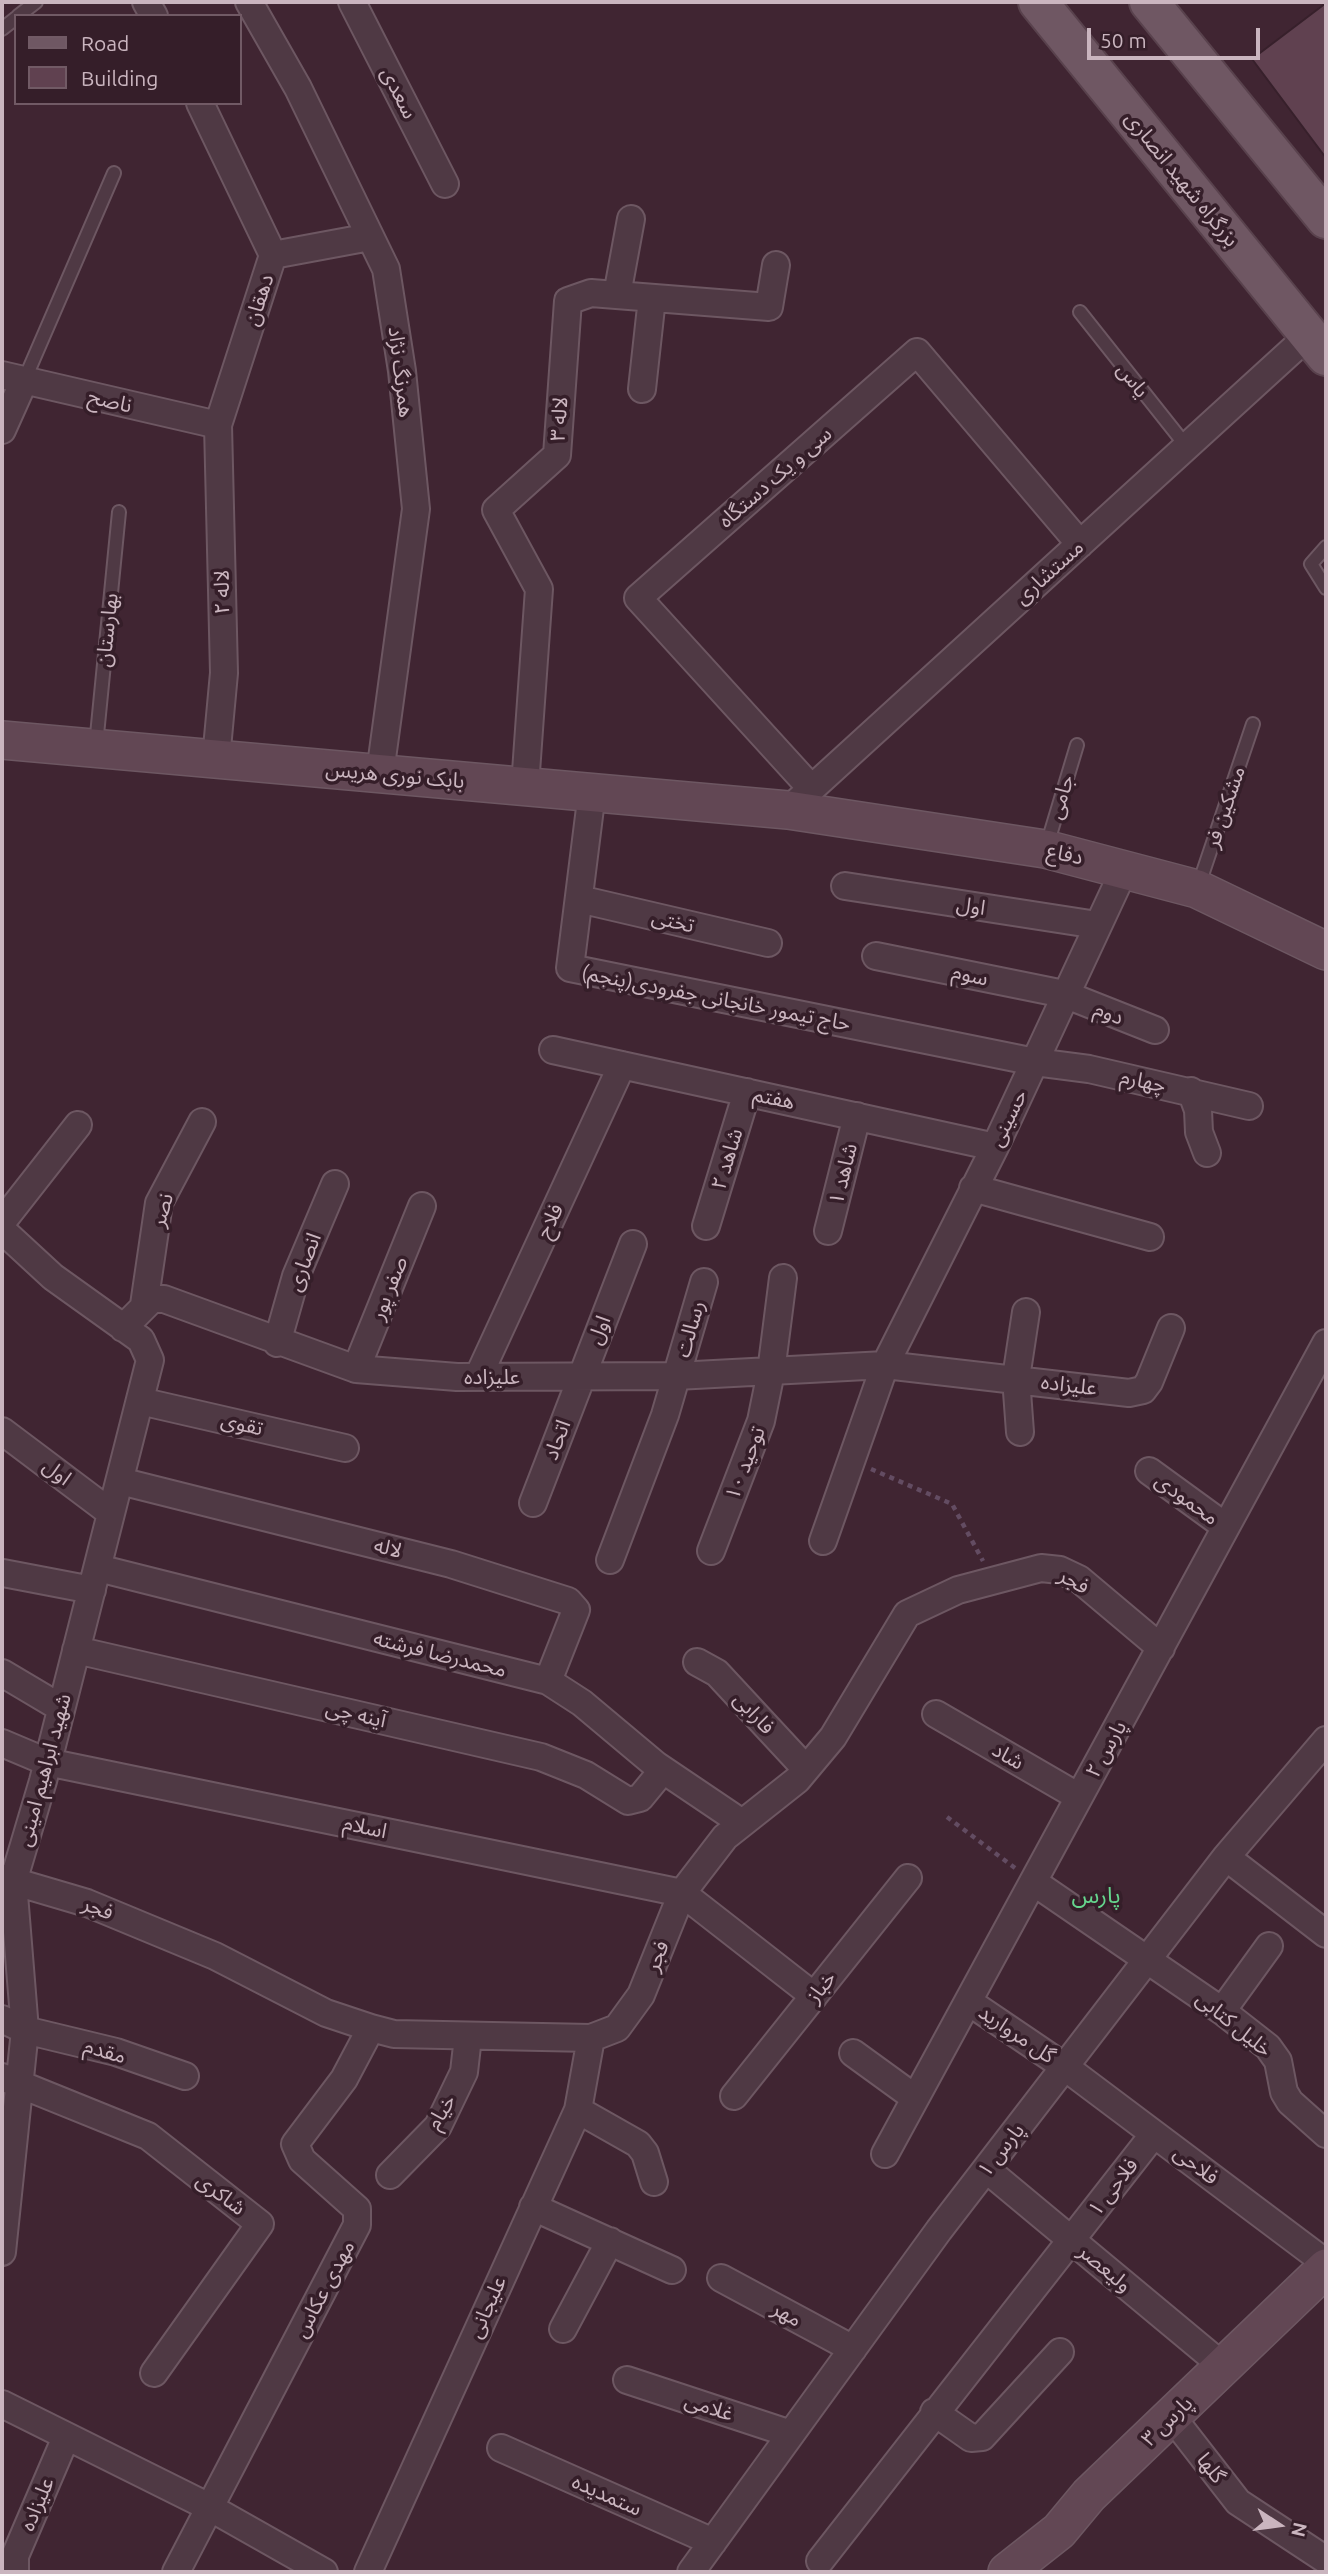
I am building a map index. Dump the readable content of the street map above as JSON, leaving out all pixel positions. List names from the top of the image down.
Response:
{
  "streets": {
    "main road": [
      "بزرگراه شهید انصاری",
      "بابک نوری هریس",
      "دفاع",
      "پارس ۳"
    ],
    "street": [
      "سعدی",
      "دهقان",
      "همرنگ نژاد",
      "ناصح",
      "لاله ۳",
      "سی و یک دستگاه",
      "مستشاری",
      "لاله ۲",
      "اول",
      "تختی",
      "سوم",
      "حاج تیمور خانجانی جفرودی(پنجم)",
      "دوم",
      "چهارم",
      "هفتم",
      "حسینی",
      "شاهد ۲",
      "شاهد ۱",
      "نصر",
      "فلاح",
      "انصاری",
      "صفر پور",
      "رسالت",
      "علیزاده",
      "تقوی",
      "اتحاد",
      "توحید ۱۰",
      "محمودی",
      "لاله",
      "فجر",
      "محمدرضا فرشته",
      "فارابی",
      "آینه چی",
      "پارس ۲",
      "شاد",
      "شهید ابراهیم امینی",
      "اسلام",
      "خباز",
      "خلیل کتابی",
      "گل مروارید",
      "مقدم",
      "خیام",
      "پارس ۱",
      "فلاحی",
      "فلاحی ۱",
      "شاکری",
      "ولیعصر",
      "مهدی عکاس",
      "علیجانی",
      "مهر",
      "غلامی",
      "گلها",
      "ستمدیده"
    ],
    "lane": [
      "یاس",
      "بهارستان",
      "جامی",
      "مشکین فر"
    ]
  },
  "crossings": [
    ["بزرگراه شهید انصاری", "مستشاری"],
    ["دهقان", "ناصح"],
    ["دهقان", "لاله ۲"],
    ["همرنگ نژاد", "بابک نوری هریس"],
    ["یاس", "مستشاری"],
    ["ناصح", "لاله ۲"],
    ["لاله ۳", "بابک نوری هریس"],
    ["سی و یک دستگاه", "مستشاری"],
    ["سی و یک دستگاه", "بابک نوری هریس"],
    ["سی و یک دستگاه", "دفاع"],
    ["مستشاری", "بابک نوری هریس"],
    ["مستشاری", "دفاع"],
    ["لاله ۲", "بابک نوری هریس"],
    ["بهارستان", "بابک نوری هریس"],
    ["بابک نوری هریس", "دفاع"],
    ["بابک نوری هریس", "حاج تیمور خانجانی جفرودی(پنجم)"],
    ["جامی", "دفاع"],
    ["مشکین فر", "دفاع"],
    ["دفاع", "حسینی"],
    ["اول", "حسینی"],
    ["اول", "علیزاده"],
    ["اول", "اتحاد"],
    ["اول", "شهید ابراهیم امینی"],
    ["تختی", "حاج تیمور خانجانی جفرودی(پنجم)"],
    ["سوم", "دوم"],
    ["سوم", "حسینی"],
    ["حاج تیمور خانجانی جفرودی(پنجم)", "چهارم"],
    ["حاج تیمور خانجانی جفرودی(پنجم)", "حسینی"],
    ["دوم", "حسینی"],
    ["چهارم", "حسینی"],
    ["هفتم", "حسینی"],
    ["هفتم", "شاهد ۲"],
    ["هفتم", "شاهد ۱"],
    ["هفتم", "فلاح"],
    ["حسینی", "علیزاده"],
    ["نصر", "علیزاده"],
    ["فلاح", "علیزاده"],
    ["انصاری", "علیزاده"],
    ["صفر پور", "علیزاده"],
    ["رسالت", "علیزاده"],
    ["علیزاده", "اتحاد"],
    ["علیزاده", "توحید ۱۰"],
    ["تقوی", "شهید ابراهیم امینی"],
    ["محمودی", "پارس ۲"],
    ["لاله", "محمدرضا فرشته"],
    ["لاله", "شهید ابراهیم امینی"],
    ["فجر", "محمدرضا فرشته"],
    ["فجر", "فارابی"],
    ["فجر", "پارس ۲"],
    ["فجر", "شهید ابراهیم امینی"],
    ["فجر", "اسلام"],
    ["فجر", "خیام"],
    ["فجر", "مهدی عکاس"],
    ["فجر", "علیجانی"],
    ["محمدرضا فرشته", "آینه چی"],
    ["محمدرضا فرشته", "شهید ابراهیم امینی"],
    ["آینه چی", "شهید ابراهیم امینی"],
    ["پارس ۲", "شاد"],
    ["پارس ۲", "خلیل کتابی"],
    ["پارس ۲", "گل مروارید"],
    ["شهید ابراهیم امینی", "اسلام"],
    ["شهید ابراهیم امینی", "مقدم"],
    ["شهید ابراهیم امینی", "شاکری"],
    ["خلیل کتابی", "پارس ۱"],
    ["گل مروارید", "پارس ۱"],
    ["گل مروارید", "فلاحی"],
    ["پارس ۱", "فلاحی"],
    ["پارس ۱", "ولیعصر"],
    ["پارس ۱", "مهر"],
    ["پارس ۱", "غلامی"],
    ["پارس ۱", "ستمدیده"],
    ["فلاحی", "فلاحی ۱"],
    ["فلاحی", "پارس ۳"],
    ["فلاحی ۱", "ولیعصر"],
    ["ولیعصر", "پارس ۳"],
    ["پارس ۳", "گلها"]
  ],
  "districts": ["پارس"],
  "legend": ["Road", "Building"],
  "scale_bar": "50 m",
  "north": "right"
}
